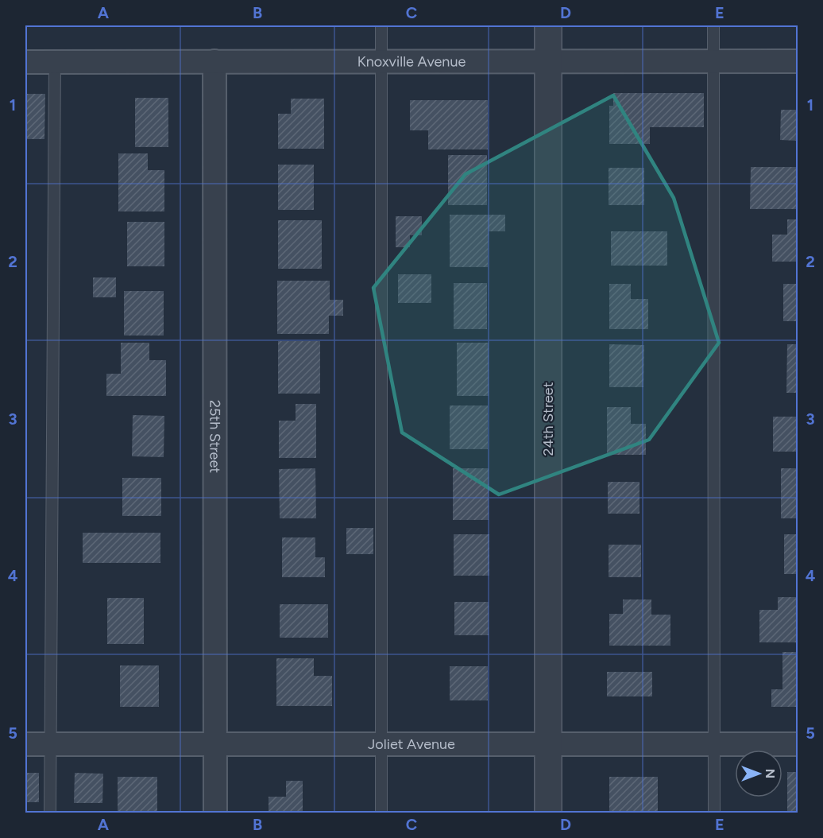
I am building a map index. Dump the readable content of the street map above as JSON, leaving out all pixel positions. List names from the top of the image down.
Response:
{
  "streets": {
    "street": [
      "Knoxville Avenue",
      "24th Street",
      "25th Street",
      "Joliet Avenue"
    ]
  },
  "crossings": [
    ["Knoxville Avenue", "24th Street"],
    ["Knoxville Avenue", "25th Street"],
    ["24th Street", "Joliet Avenue"],
    ["25th Street", "Joliet Avenue"]
  ],
  "north": "right",
  "grid": {
    "columns": [
      "A",
      "B",
      "C",
      "D",
      "E"
    ],
    "rows": [
      "1",
      "2",
      "3",
      "4",
      "5"
    ]
  }
}
